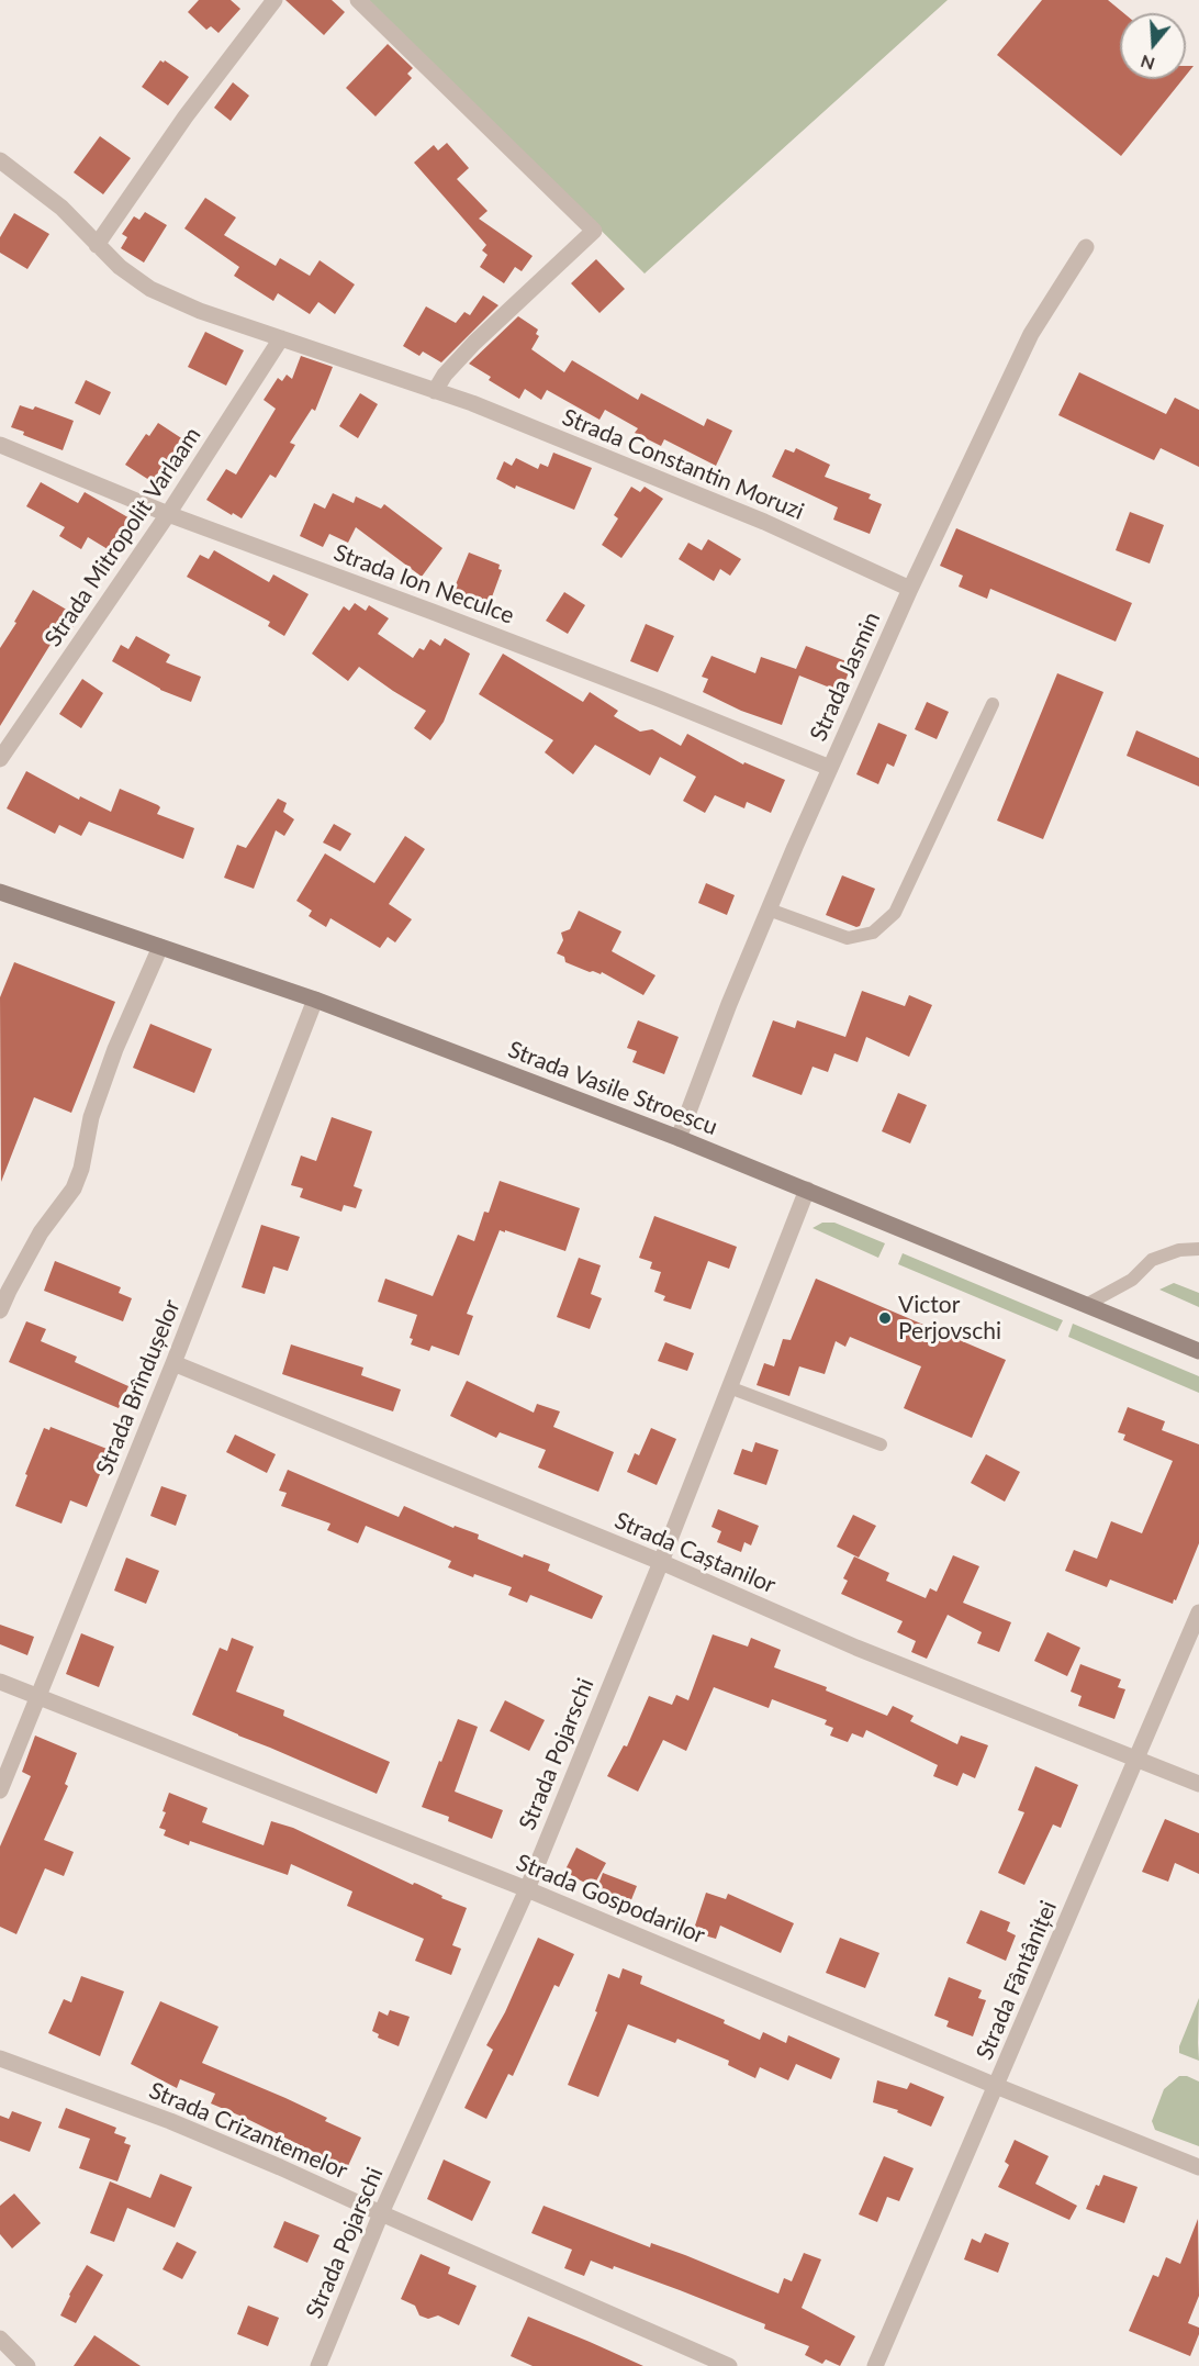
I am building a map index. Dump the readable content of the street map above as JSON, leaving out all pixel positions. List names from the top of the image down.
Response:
{
  "streets": {
    "main road": ["Strada Vasile Stroescu"],
    "street": [
      "Strada Constantin Moruzi",
      "Strada Mitropolit Varlaam",
      "Strada Ion Neculce",
      "Strada Jasmin",
      "Strada Brîndușelor",
      "Strada Caștanilor",
      "Strada Pojarschi",
      "Strada Gospodarilor",
      "Strada Fântâniței",
      "Strada Crizantemelor"
    ]
  },
  "crossings": [
    ["Strada Constantin Moruzi", "Strada Mitropolit Varlaam"],
    ["Strada Constantin Moruzi", "Strada Jasmin"],
    ["Strada Mitropolit Varlaam", "Strada Ion Neculce"],
    ["Strada Ion Neculce", "Strada Jasmin"],
    ["Strada Jasmin", "Strada Vasile Stroescu"],
    ["Strada Vasile Stroescu", "Strada Brîndușelor"],
    ["Strada Vasile Stroescu", "Strada Pojarschi"],
    ["Strada Brîndușelor", "Strada Caștanilor"],
    ["Strada Brîndușelor", "Strada Gospodarilor"],
    ["Strada Caștanilor", "Strada Pojarschi"],
    ["Strada Caștanilor", "Strada Fântâniței"],
    ["Strada Pojarschi", "Strada Gospodarilor"],
    ["Strada Pojarschi", "Strada Crizantemelor"],
    ["Strada Gospodarilor", "Strada Fântâniței"]
  ],
  "places": ["Victor Perjovschi"],
  "north": "bottom"
}
